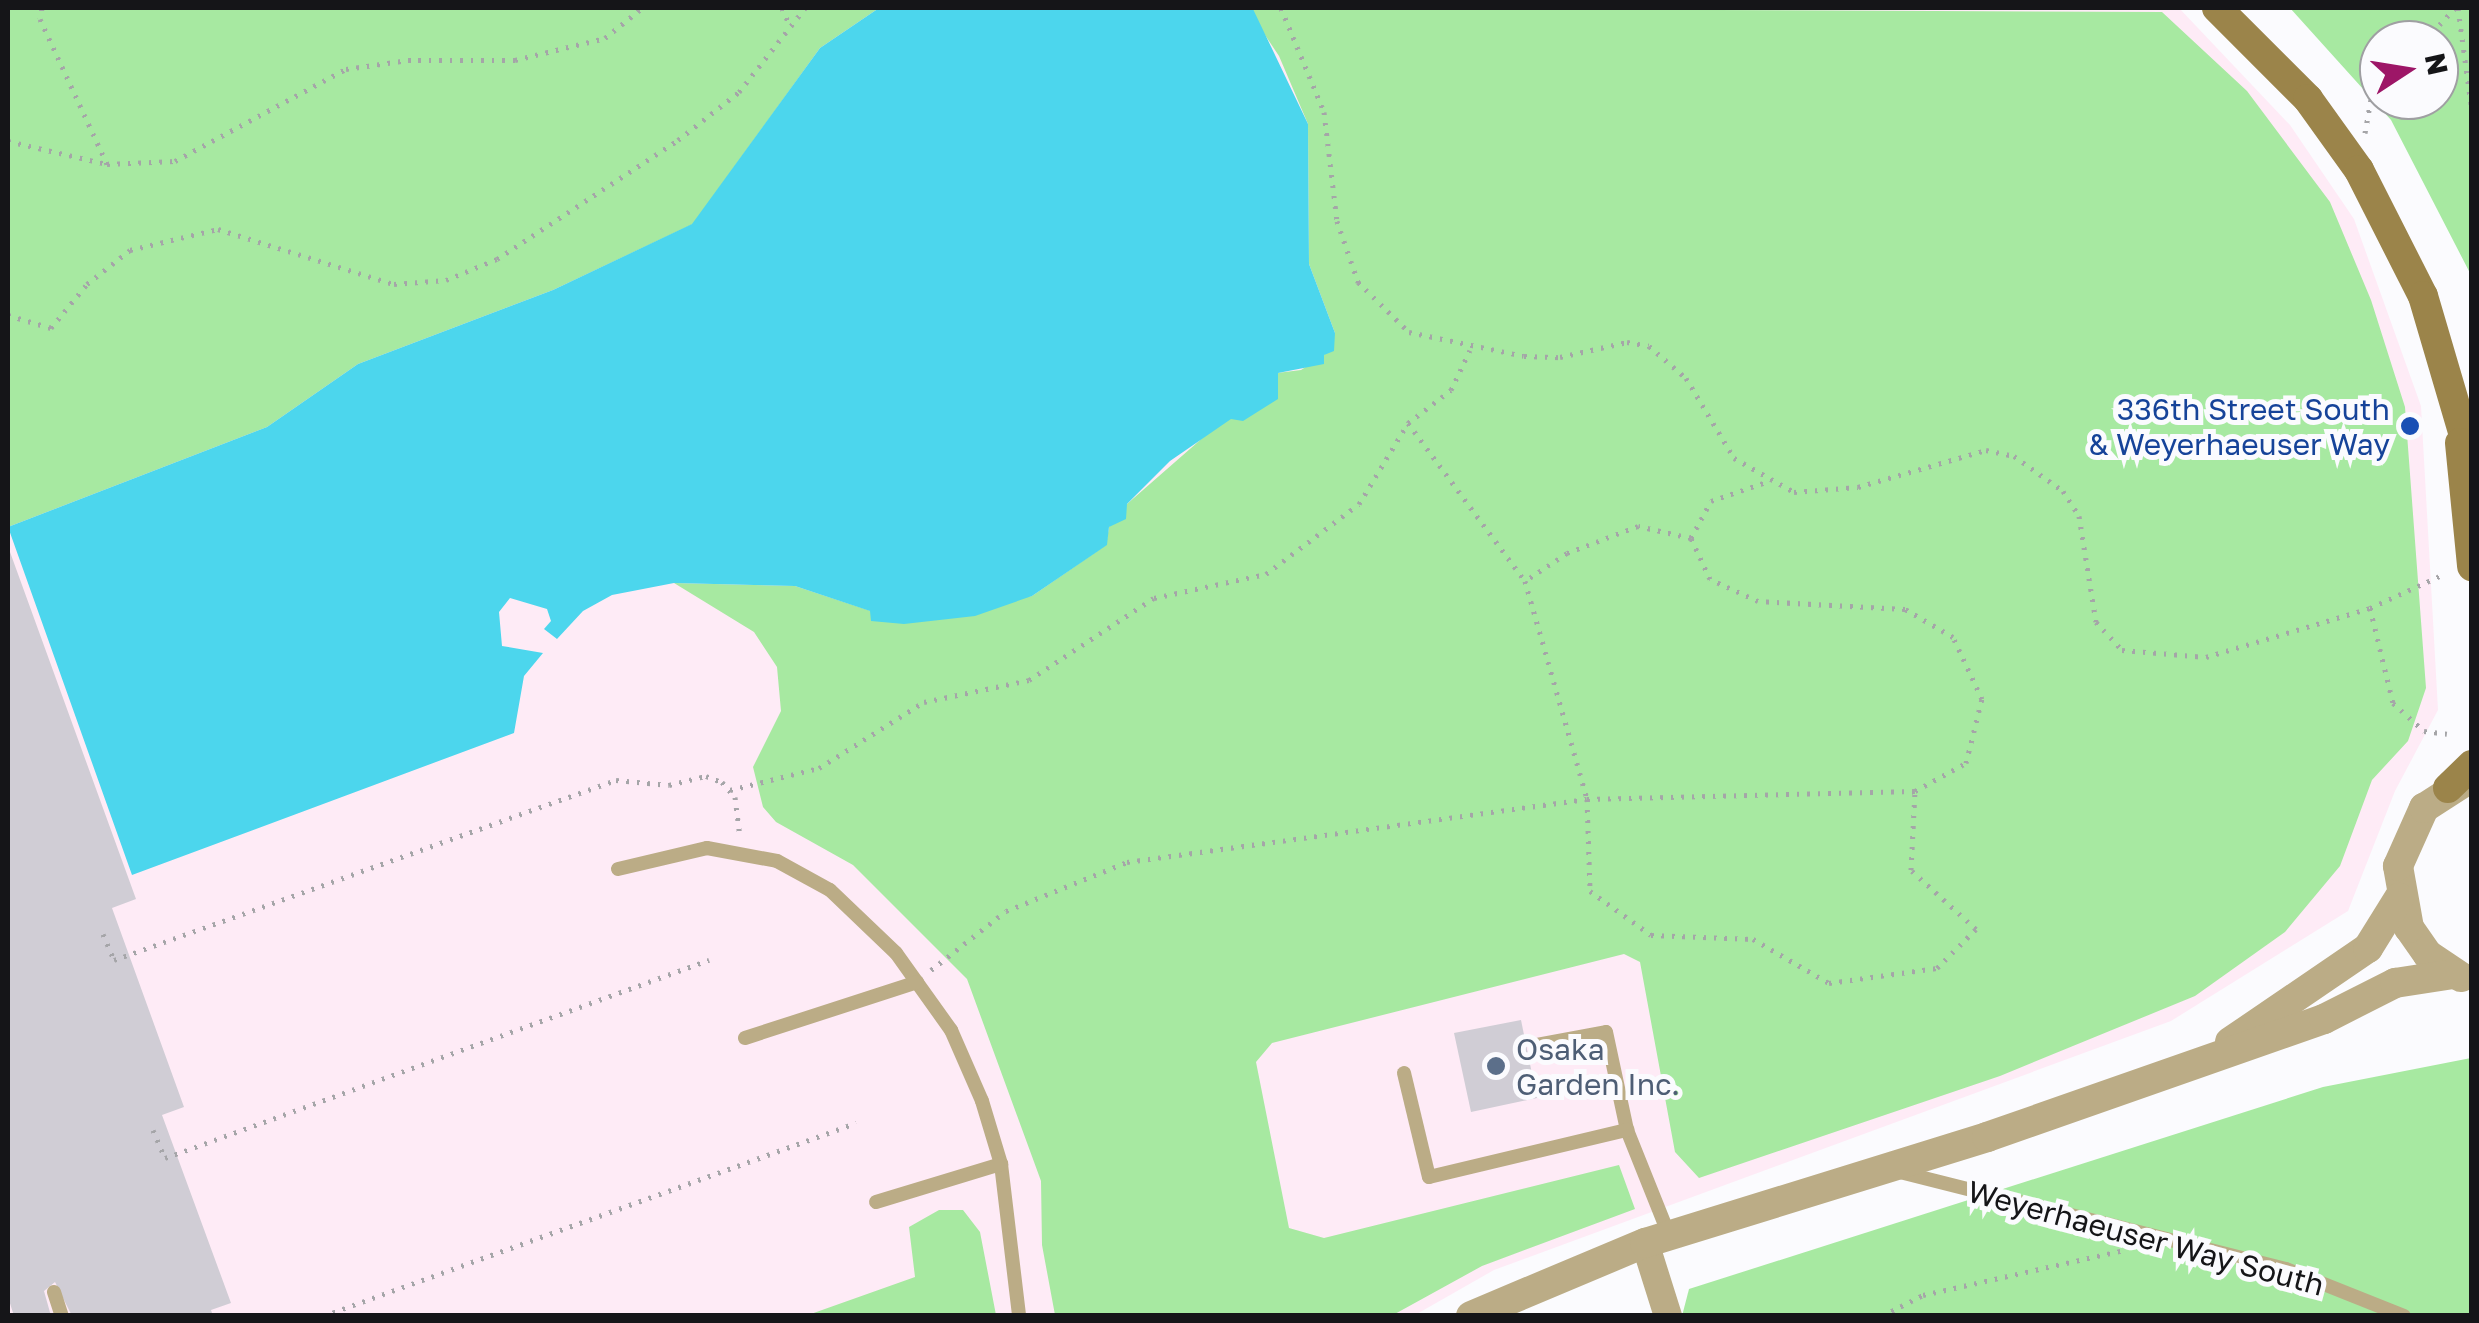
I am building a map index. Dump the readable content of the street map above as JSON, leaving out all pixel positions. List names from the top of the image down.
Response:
{
  "streets": {
    "street": ["Weyerhaeuser Way South"]
  },
  "places": ["336th Street South & Weyerhaeuser Way", "Osaka Garden Inc."],
  "north": "right"
}
